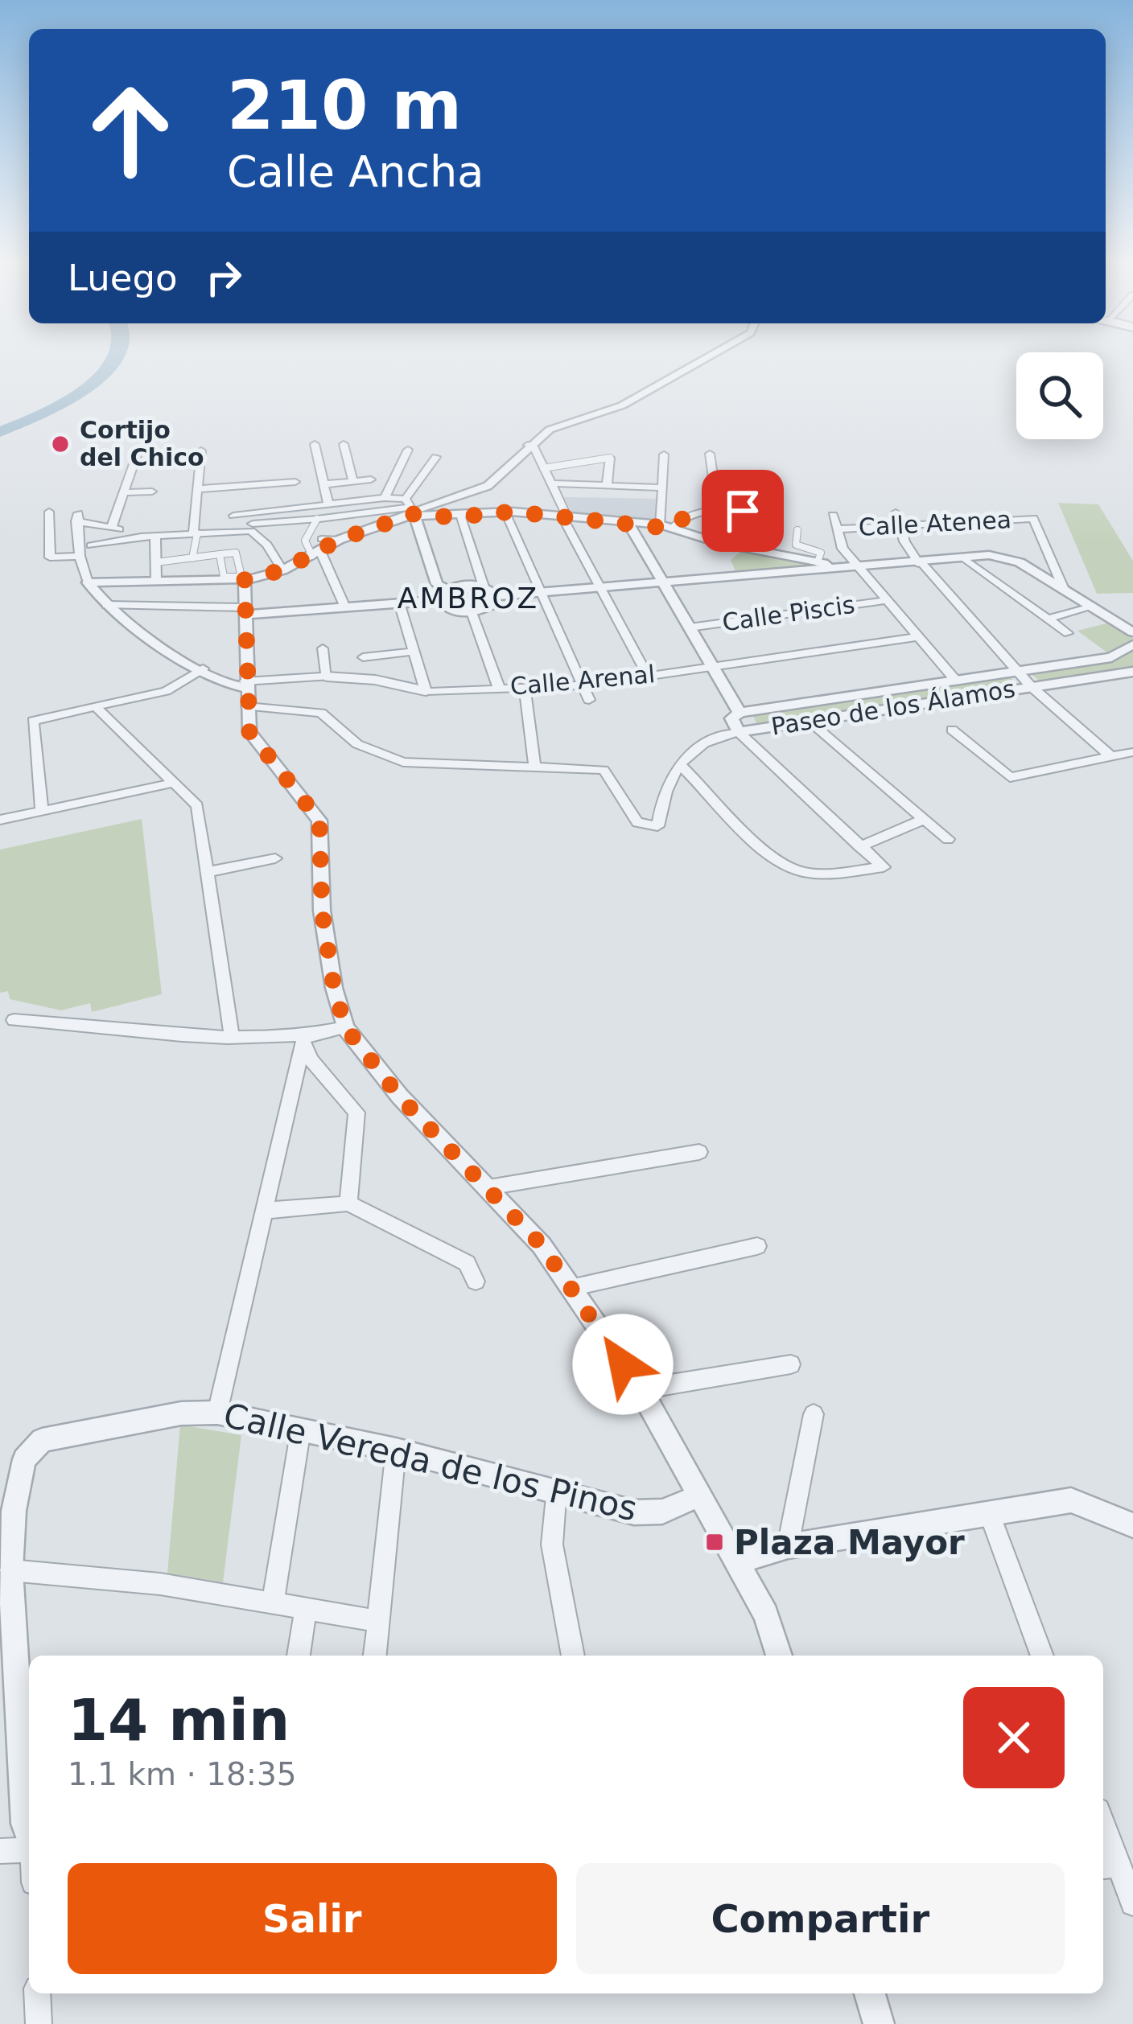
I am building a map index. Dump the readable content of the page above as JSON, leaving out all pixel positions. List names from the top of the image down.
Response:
{
  "streets": {
    "street": [
      "Calle Atenea",
      "Calle Piscis",
      "Calle Arenal",
      "Paseo de los Álamos",
      "Calle Vereda de los Pinos"
    ]
  },
  "districts": ["AMBROZ"],
  "places": {
    "other": ["Cortijo del Chico"],
    "transit": ["Plaza Mayor"]
  },
  "page": {
    "turn": ["210 m", "Calle Ancha"],
    "then": "Luego",
    "heading": ["14 min", "1.1 km · 18:35"],
    "buttons": ["Salir", "Compartir"]
  }
}
